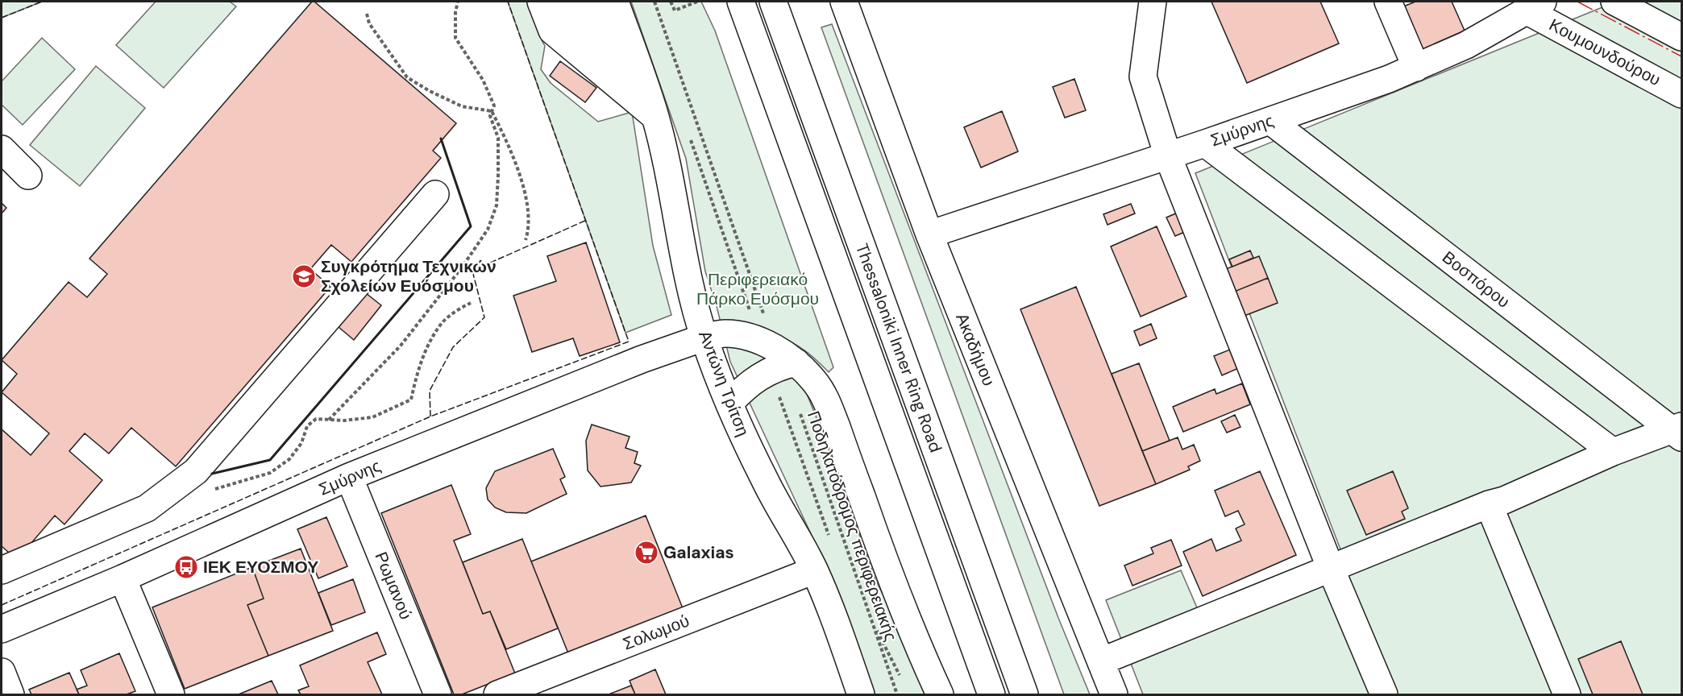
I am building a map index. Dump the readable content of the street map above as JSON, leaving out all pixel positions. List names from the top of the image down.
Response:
{
  "streets": {
    "main road": [
      "Κουμουνδούρου",
      "Σμύρνης",
      "Βοσπόρου",
      "Thessaloniki Inner Ring Road",
      "Ακαδήμου",
      "Αντώνη Τρίτση",
      "Ρωμανού",
      "Σολωμού"
    ],
    "path": ["Ποδηλατόδρομος περιφερειακής"]
  },
  "crossings": [
    ["Κουμουνδούρου", "Σμύρνης"],
    ["Σμύρνης", "Βοσπόρου"],
    ["Σμύρνης", "Ακαδήμου"],
    ["Σμύρνης", "Αντώνη Τρίτση"],
    ["Σμύρνης", "Ρωμανού"],
    ["Αντώνη Τρίτση", "Σολωμού"]
  ],
  "parks": ["Περιφερειακό Πάρκο Ευόσμου"],
  "places": {
    "school or university": ["Συγκρότημα Τεχνικών Σχολείων Ευόσμου"],
    "supermarket": ["Galaxias"],
    "bus stop": ["ΙΕΚ ΕΥΟΣΜΟΥ"]
  }
}
